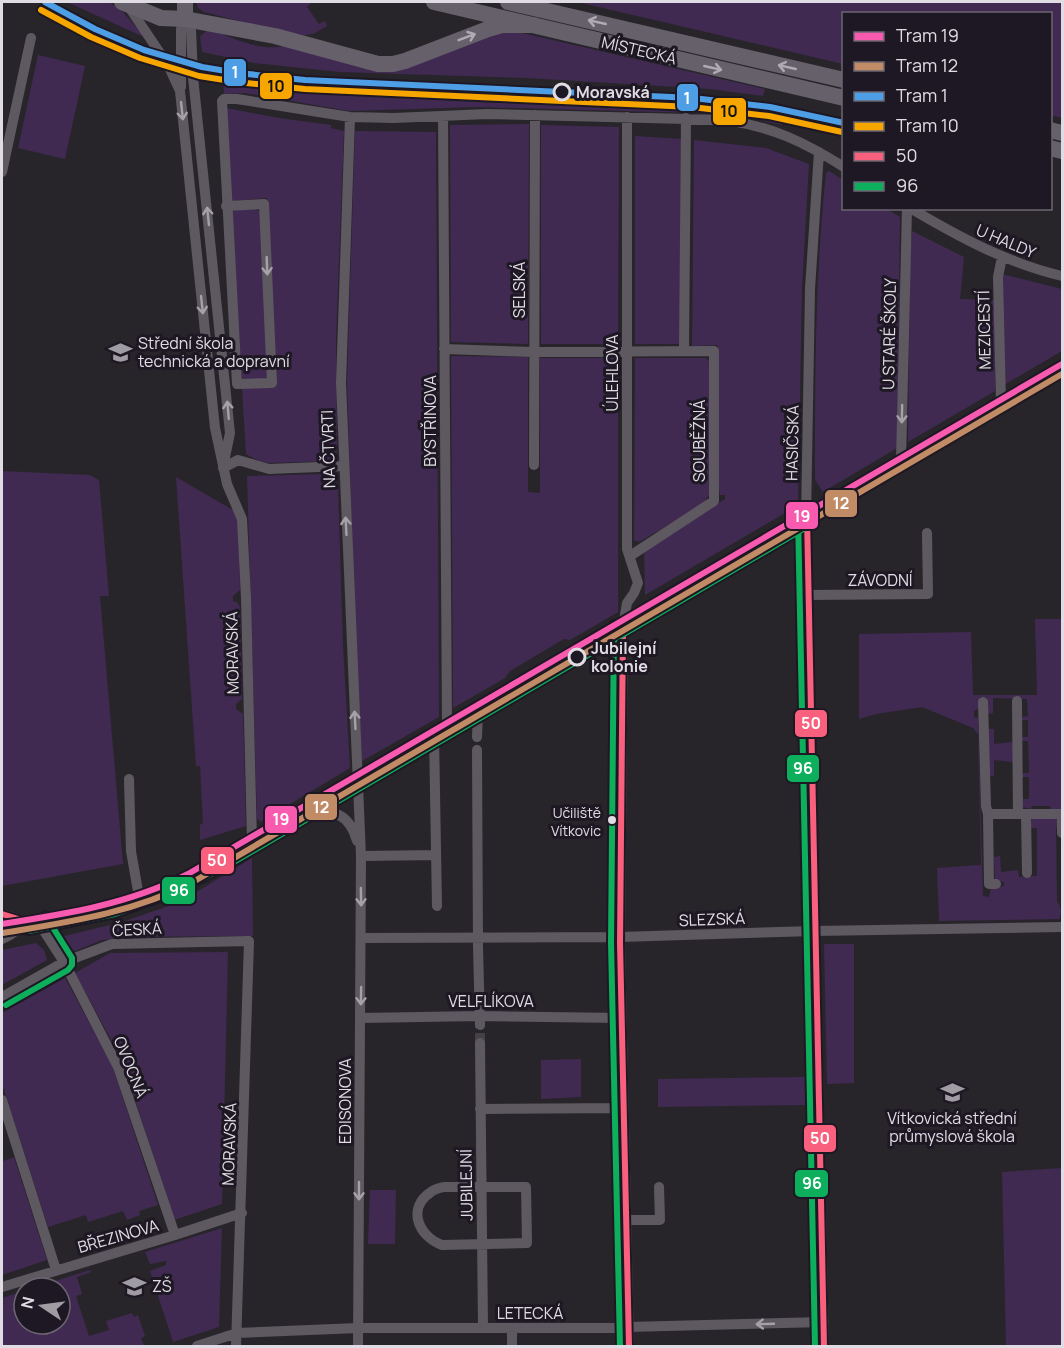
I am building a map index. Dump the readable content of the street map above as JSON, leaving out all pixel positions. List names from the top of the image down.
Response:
{
  "streets": {
    "highway": ["MÍSTECKÁ"],
    "street": [
      "U HALDY",
      "SELSKÁ",
      "MEZICESTÍ",
      "U STARÉ ŠKOLY",
      "ÚLEHLOVA",
      "BYSTŘINOVA",
      "SOUBĚŽNÁ",
      "HASIČSKÁ",
      "NA ČTVRTI",
      "ZÁVODNÍ",
      "MORAVSKÁ",
      "SLEZSKÁ",
      "ČESKÁ",
      "VELFLÍKOVA",
      "OVOCNÁ",
      "EDISONOVA",
      "JUBILEJNÍ",
      "BŘEZINOVA",
      "LETECKÁ"
    ]
  },
  "crossings": [
    ["U HALDY", "MEZICESTÍ"],
    ["ÚLEHLOVA", "SOUBĚŽNÁ"],
    ["ÚLEHLOVA", "SLEZSKÁ"],
    ["ÚLEHLOVA", "VELFLÍKOVA"],
    ["ÚLEHLOVA", "LETECKÁ"],
    ["HASIČSKÁ", "ZÁVODNÍ"],
    ["HASIČSKÁ", "SLEZSKÁ"],
    ["HASIČSKÁ", "LETECKÁ"],
    ["NA ČTVRTI", "EDISONOVA"],
    ["MORAVSKÁ", "ČESKÁ"],
    ["MORAVSKÁ", "BŘEZINOVA"],
    ["MORAVSKÁ", "LETECKÁ"],
    ["SLEZSKÁ", "EDISONOVA"],
    ["ČESKÁ", "OVOCNÁ"],
    ["VELFLÍKOVA", "EDISONOVA"],
    ["OVOCNÁ", "BŘEZINOVA"],
    ["EDISONOVA", "LETECKÁ"],
    ["JUBILEJNÍ", "LETECKÁ"]
  ],
  "one_way": ["U STARÉ ŠKOLY", "NA ČTVRTI", "EDISONOVA"],
  "places": {
    "other": ["Moravská", "Jubilejní kolonie", "Učiliště Vítkovic"],
    "school or university": ["Střední škola technická a dopravní", "Vítkovická střední průmyslová škola", "ZŠ"]
  },
  "lines": [
    "tram line 1",
    "tram line 10",
    "tram line 19",
    "tram line 12",
    "transit line 50",
    "transit line 96"
  ],
  "legend": [
    "Tram 19",
    "Tram 12",
    "Tram 1",
    "Tram 10",
    "50",
    "96"
  ],
  "north": "left"
}
